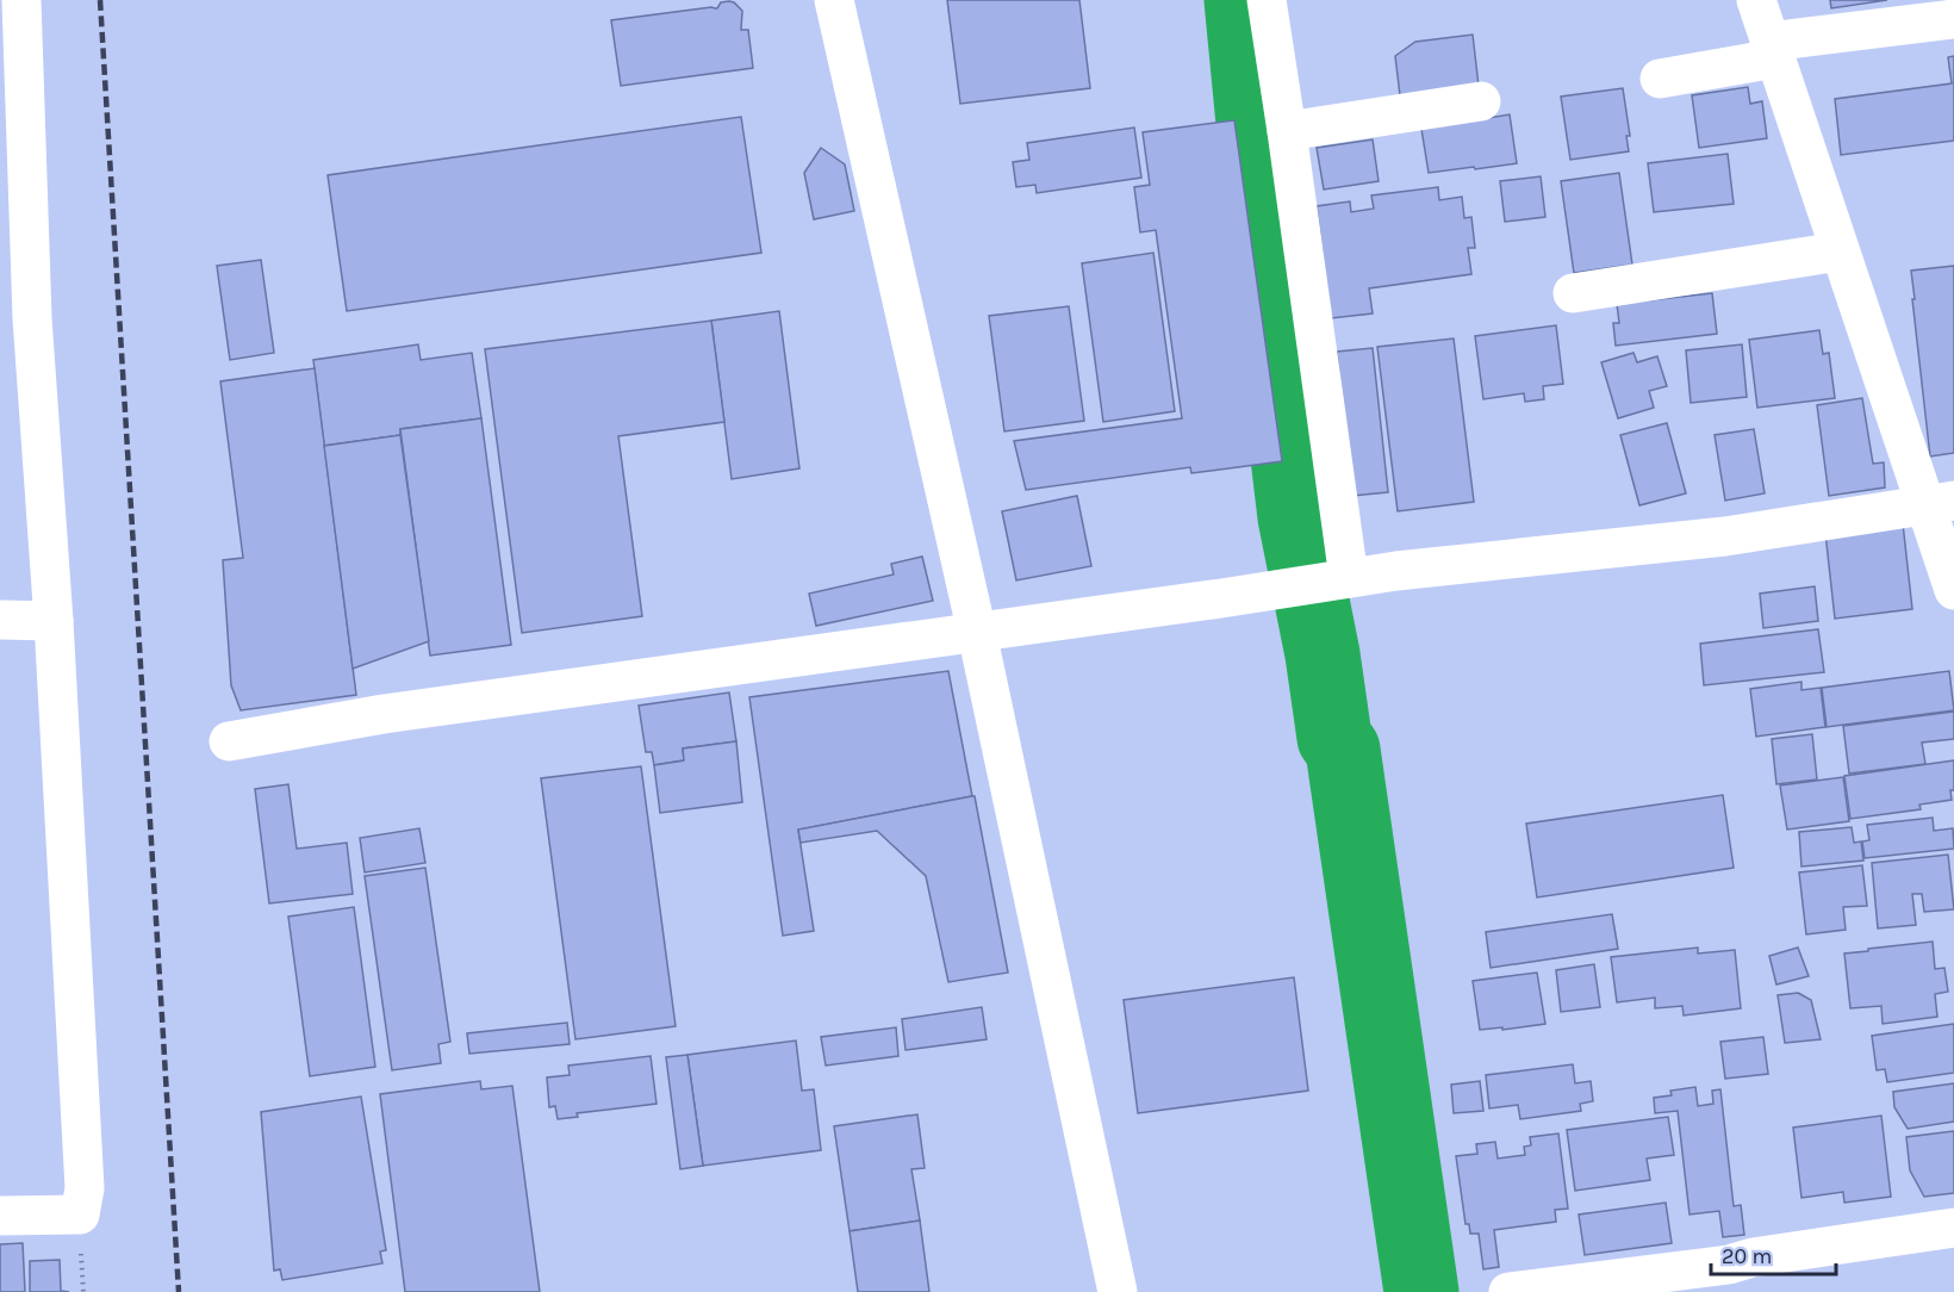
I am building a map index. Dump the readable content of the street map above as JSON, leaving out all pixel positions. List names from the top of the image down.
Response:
{
  "scale_bar": "20 m"
}
